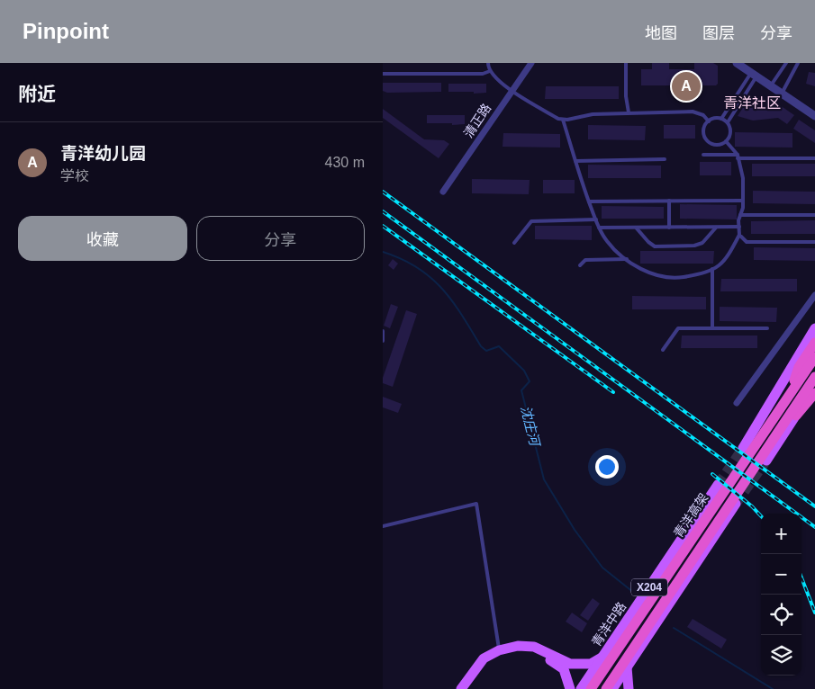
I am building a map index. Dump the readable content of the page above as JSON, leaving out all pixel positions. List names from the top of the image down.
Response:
{
  "streets": {
    "highway": ["青洋高架"],
    "main road": ["X204", "青洋中路"],
    "street": ["清正路"]
  },
  "districts": ["青洋社区"],
  "water": ["沈庄河"],
  "page": {
    "header": "Pinpoint",
    "nav": ["地图", "图层", "分享"],
    "heading": "附近",
    "pins": "A",
    "list": [
      {
        "mark": "A",
        "name": "青洋幼儿园",
        "note": "学校",
        "value": "430 m"
      }
    ],
    "buttons": ["收藏", "分享"],
    "map_buttons": ["+", "−"]
  }
}
